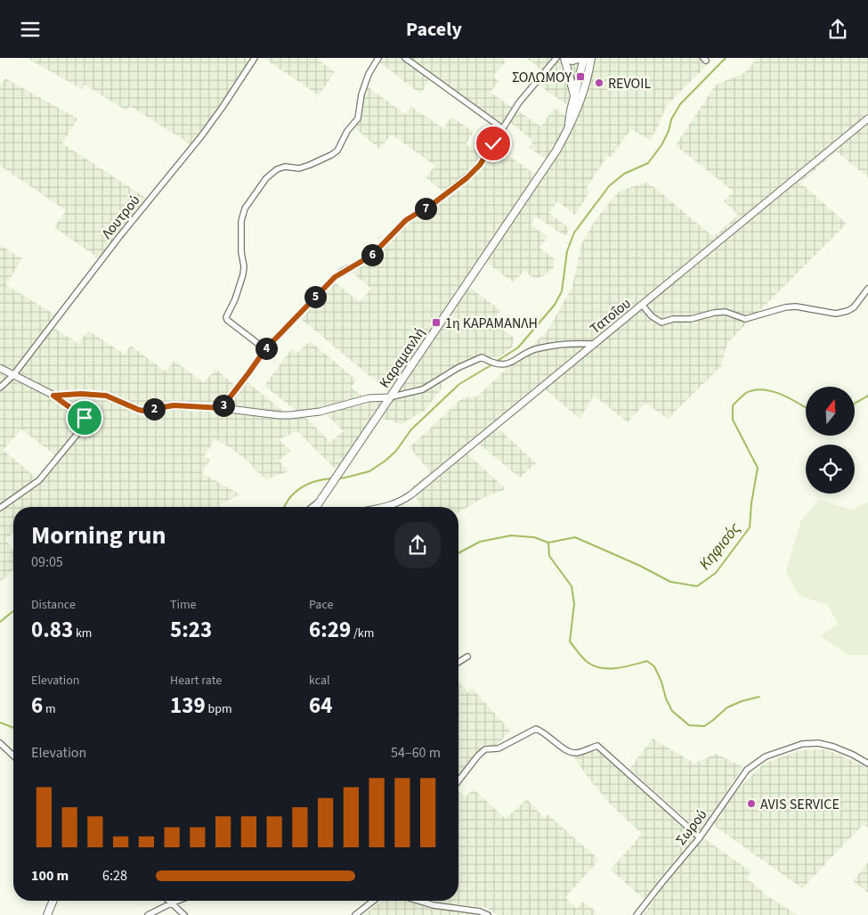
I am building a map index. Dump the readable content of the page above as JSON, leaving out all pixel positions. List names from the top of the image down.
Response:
{
  "streets": {
    "main road": ["Καραμανλή"],
    "street": ["Λουτρού", "Τατοΐου", "Σωρού"]
  },
  "water": ["Κηφισός"],
  "places": {
    "transit": ["ΣΟΛΩΜΟΥ", "1η ΚΑΡΑΜΑΝΛΗ"],
    "other": ["REVOIL", "AVIS SERVICE"]
  },
  "north": "top",
  "page": {
    "header": "Pacely",
    "pins": [
      "7",
      "6",
      "5",
      "4",
      "3",
      "2"
    ],
    "heading": ["Morning run", "09:05"],
    "stats": [
      ["Distance", "0.83 km"],
      ["Time", "5:23"],
      ["Pace", "6:29 /km"],
      ["Elevation", "6 m"],
      ["Heart rate", "139 bpm"],
      ["kcal", "64"]
    ],
    "chart": ["Elevation", "54–60 m"],
    "list": [
      {
        "name": "100 m",
        "note": "6:28"
      }
    ]
  }
}
